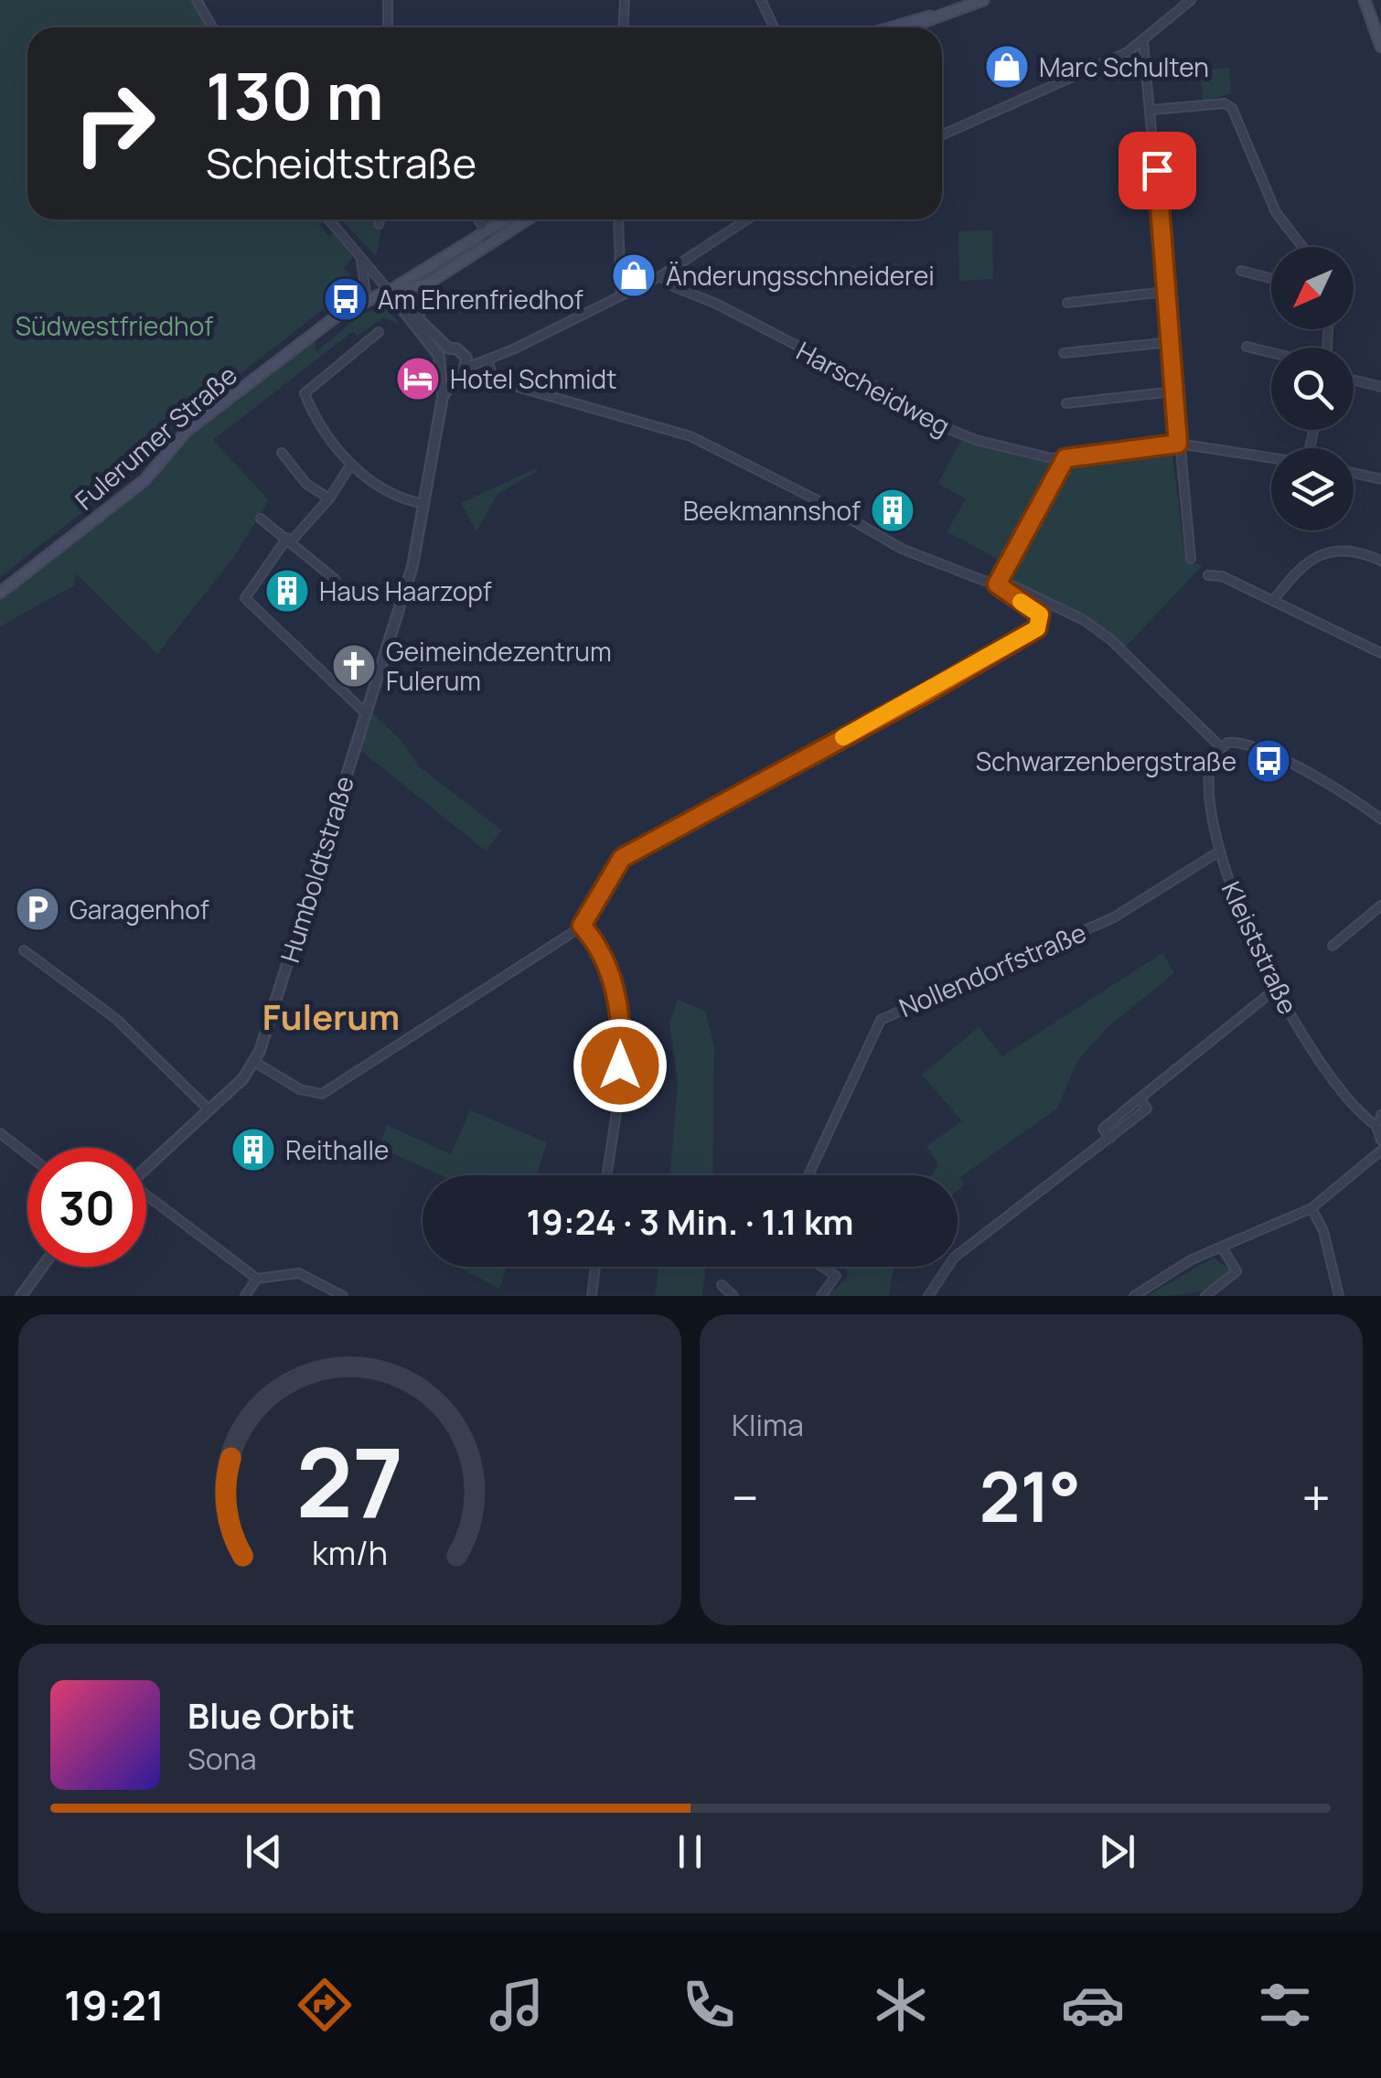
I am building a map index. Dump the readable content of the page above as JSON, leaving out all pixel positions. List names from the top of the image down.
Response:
{
  "streets": {
    "main road": ["Fulerumer Straße"],
    "street": [
      "Harscheidweg",
      "Humboldtstraße",
      "Kleiststraße",
      "Nollendorfstraße"
    ]
  },
  "crossings": [
    ["Harscheidweg", "Humboldtstraße"],
    ["Kleiststraße", "Nollendorfstraße"]
  ],
  "districts": ["Fulerum"],
  "parks": ["Südwestfriedhof"],
  "places": {
    "shop": ["Marc Schulten", "Änderungsschneiderei"],
    "bus stop": ["Am Ehrenfriedhof", "Schwarzenbergstraße"],
    "hotel": ["Hotel Schmidt"],
    "building": ["Beekmannshof", "Haus Haarzopf", "Reithalle"],
    "church": ["Geimeindezentrum Fulerum"],
    "parking": ["Garagenhof"]
  },
  "north": "bottom left",
  "page": {
    "turn": ["130 m", "Scheidtstraße"],
    "limit": "30",
    "trip": "19:24 · 3 Min. · 1.1 km",
    "tile": "Klima",
    "heat": ["−", "21°", "+"],
    "song": ["Blue Orbit", "Sona"],
    "tabs": "19:21",
    "gauge": ["27", "km/h"]
  }
}
